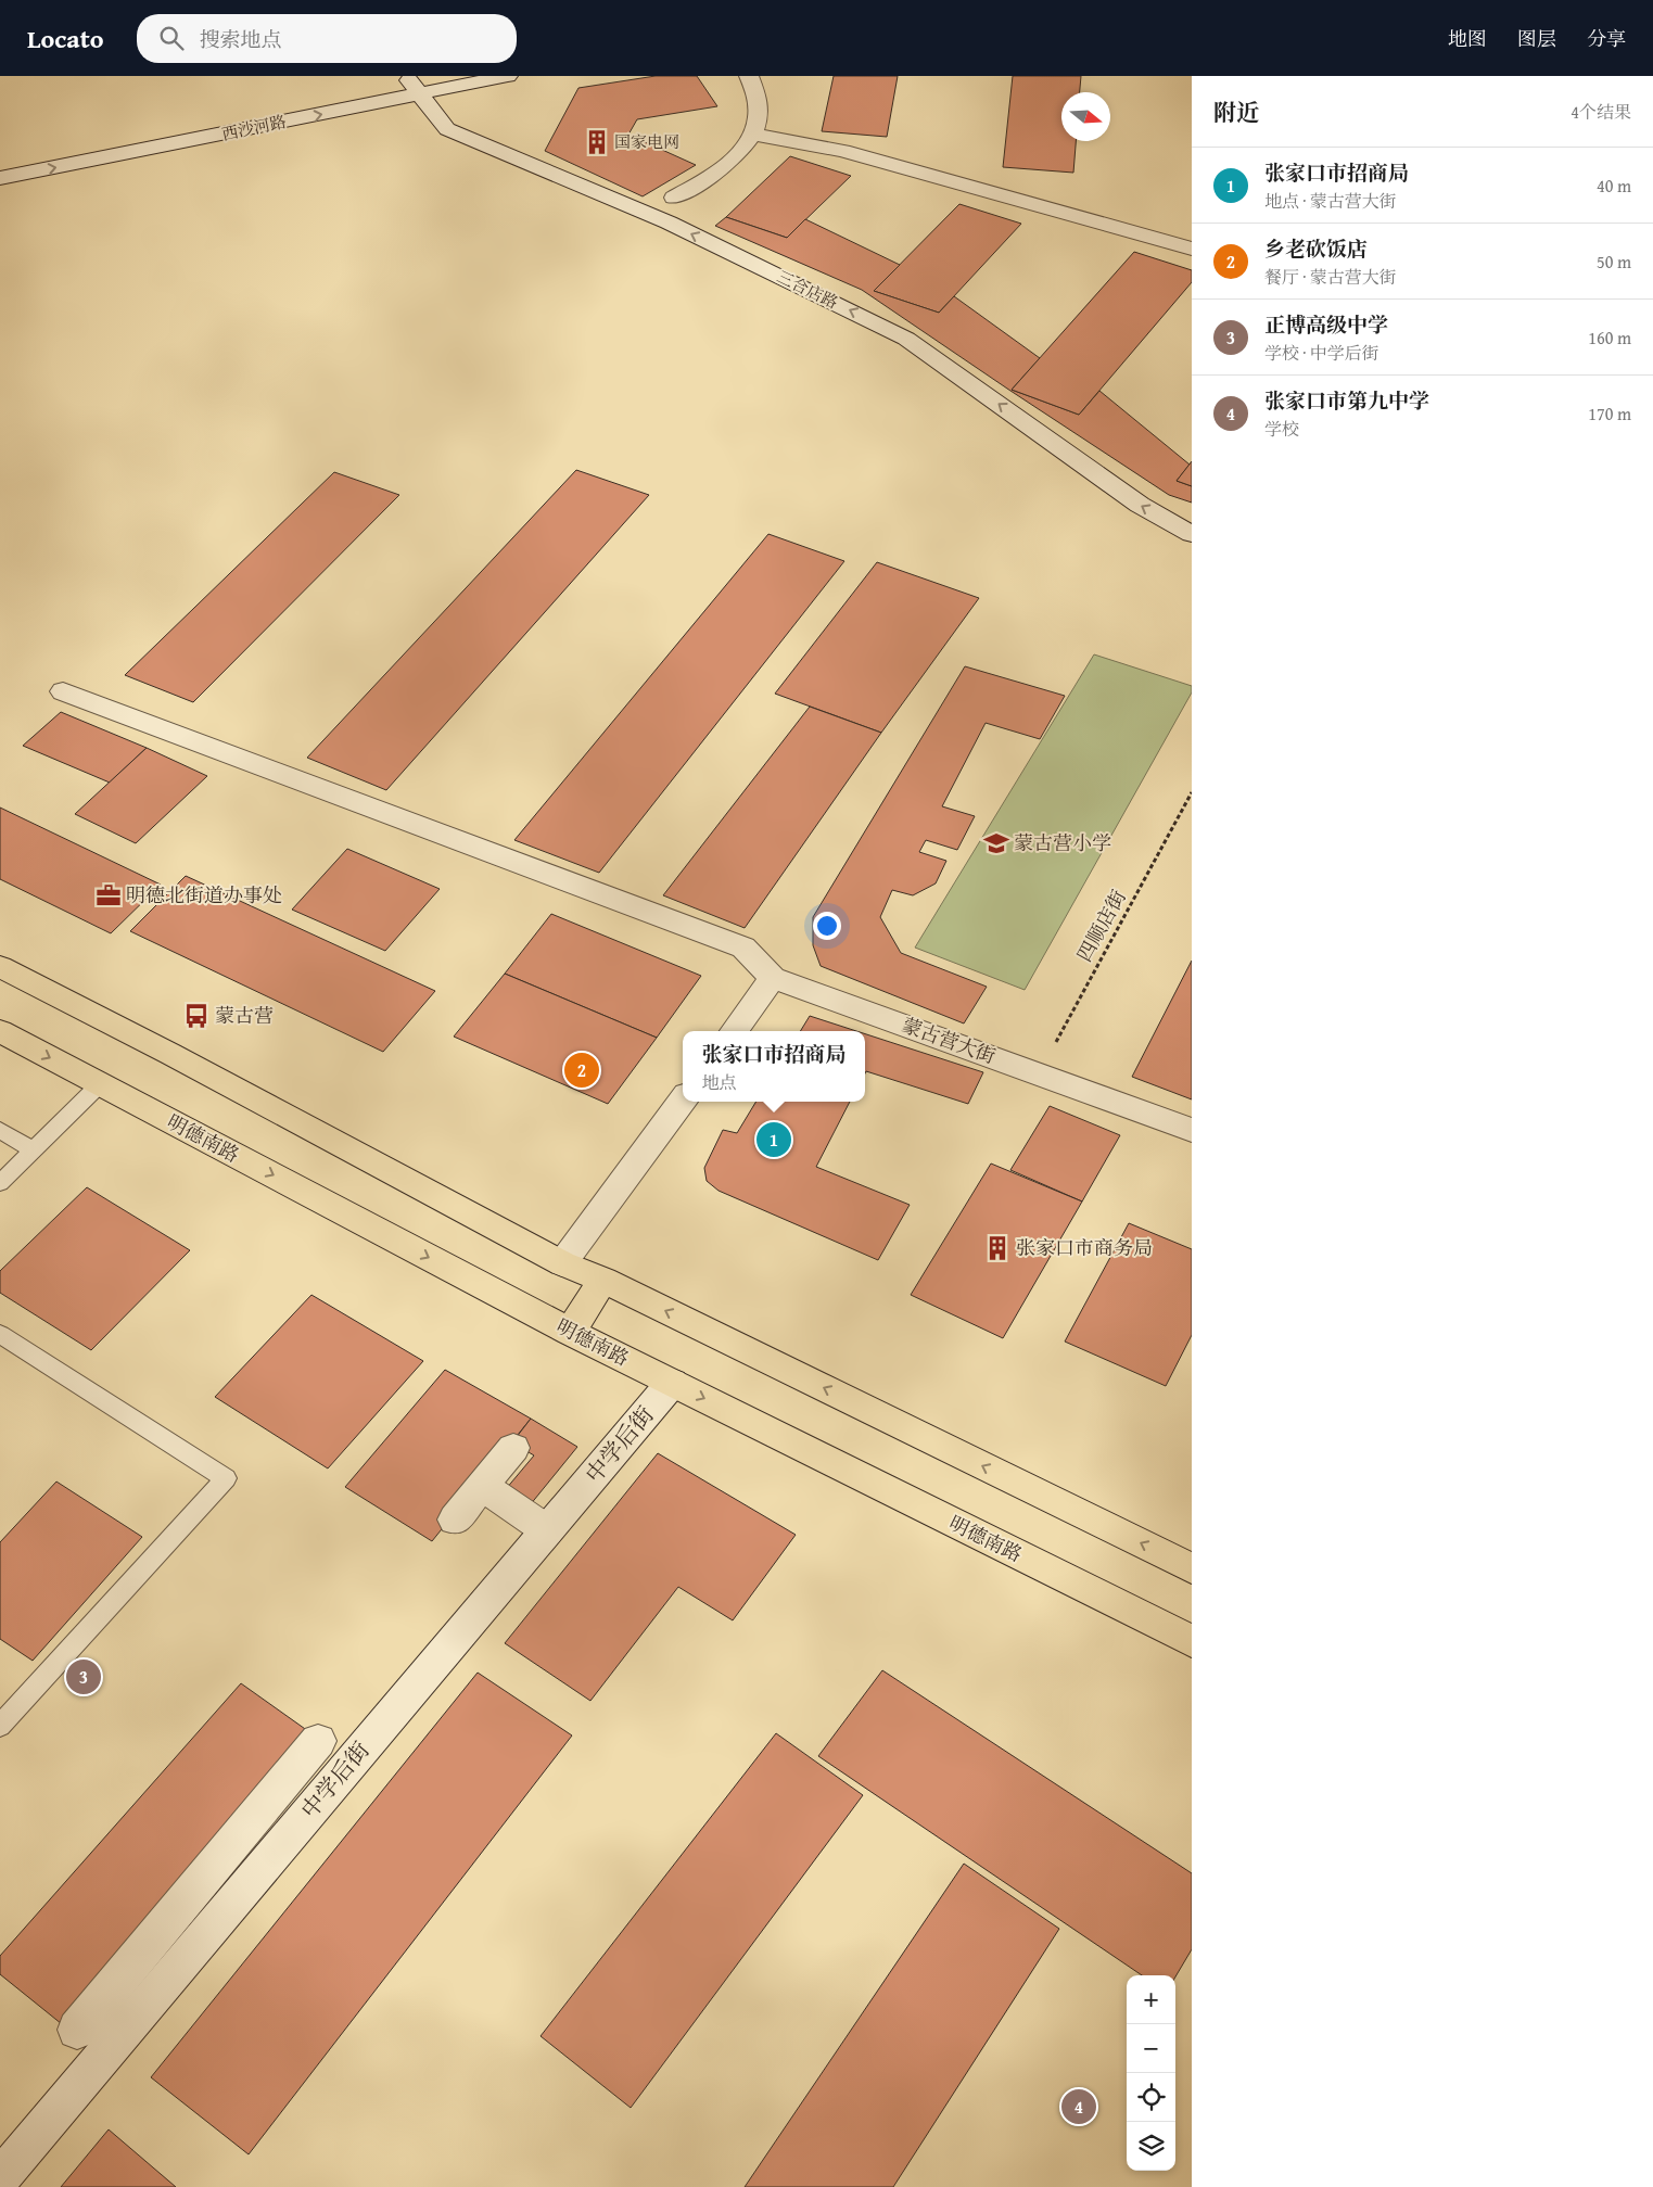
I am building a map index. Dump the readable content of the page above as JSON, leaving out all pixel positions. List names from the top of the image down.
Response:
{
  "streets": {
    "main road": ["明德南路"],
    "street": [
      "西沙河路",
      "三合店路",
      "蒙古营大街",
      "中学后街"
    ],
    "path": ["四顺店街"]
  },
  "crossings": [
    ["西沙河路", "三合店路"],
    ["四顺店街", "蒙古营大街"],
    ["明德南路", "中学后街"]
  ],
  "places": {
    "building": ["国家电网", "张家口市商务局"],
    "school or university": ["蒙古营小学"],
    "office": ["明德北街道办事处"],
    "bus stop": ["蒙古营"]
  },
  "north": "right",
  "page": {
    "header": "Locato",
    "search": "搜索地点",
    "nav": ["地图", "图层", "分享"],
    "heading": ["附近", "4个结果"],
    "list": [
      {
        "mark": "1",
        "name": "张家口市招商局",
        "note": "地点 · 蒙古营大街",
        "value": "40 m"
      },
      {
        "mark": "2",
        "name": "乡老砍饭店",
        "note": "餐厅 · 蒙古营大街",
        "value": "50 m"
      },
      {
        "mark": "3",
        "name": "正博高级中学",
        "note": "学校 · 中学后街",
        "value": "160 m"
      },
      {
        "mark": "4",
        "name": "张家口市第九中学",
        "note": "学校",
        "value": "170 m"
      }
    ],
    "popup": ["张家口市招商局", "地点"],
    "pins": [
      "2",
      "1",
      "3",
      "4"
    ],
    "map_buttons": ["+", "−"]
  }
}
